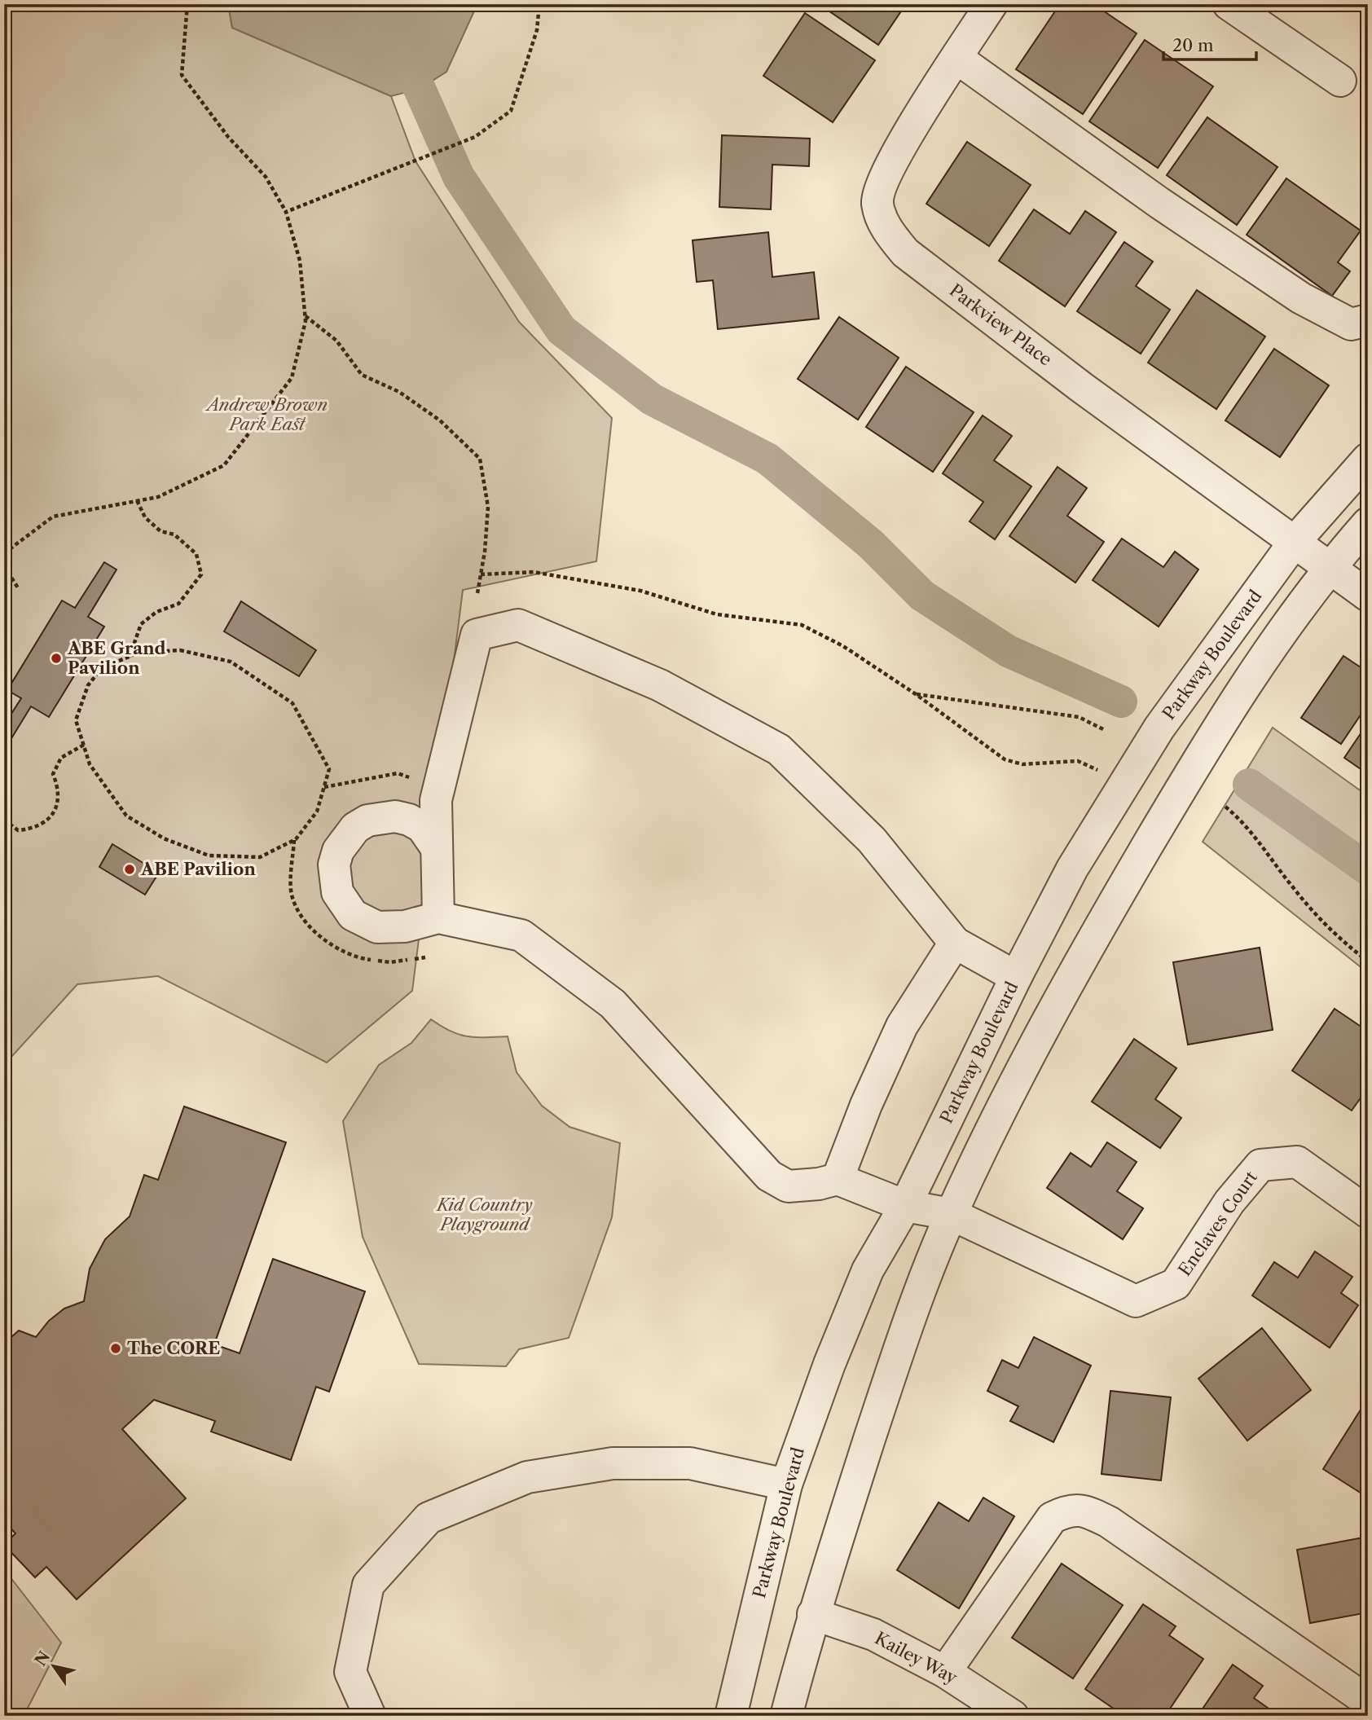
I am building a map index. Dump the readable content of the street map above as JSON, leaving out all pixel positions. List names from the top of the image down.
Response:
{
  "streets": {
    "street": [
      "Parkview Place",
      "Parkway Boulevard",
      "Enclaves Court",
      "Kailey Way"
    ]
  },
  "crossings": [
    ["Parkview Place", "Parkway Boulevard"],
    ["Parkway Boulevard", "Enclaves Court"]
  ],
  "parks": ["Andrew Brown Park East", "Kid Country Playground"],
  "places": ["ABE Grand Pavilion", "ABE Pavilion", "The CORE"],
  "scale_bar": "20 m",
  "north": "top left"
}
